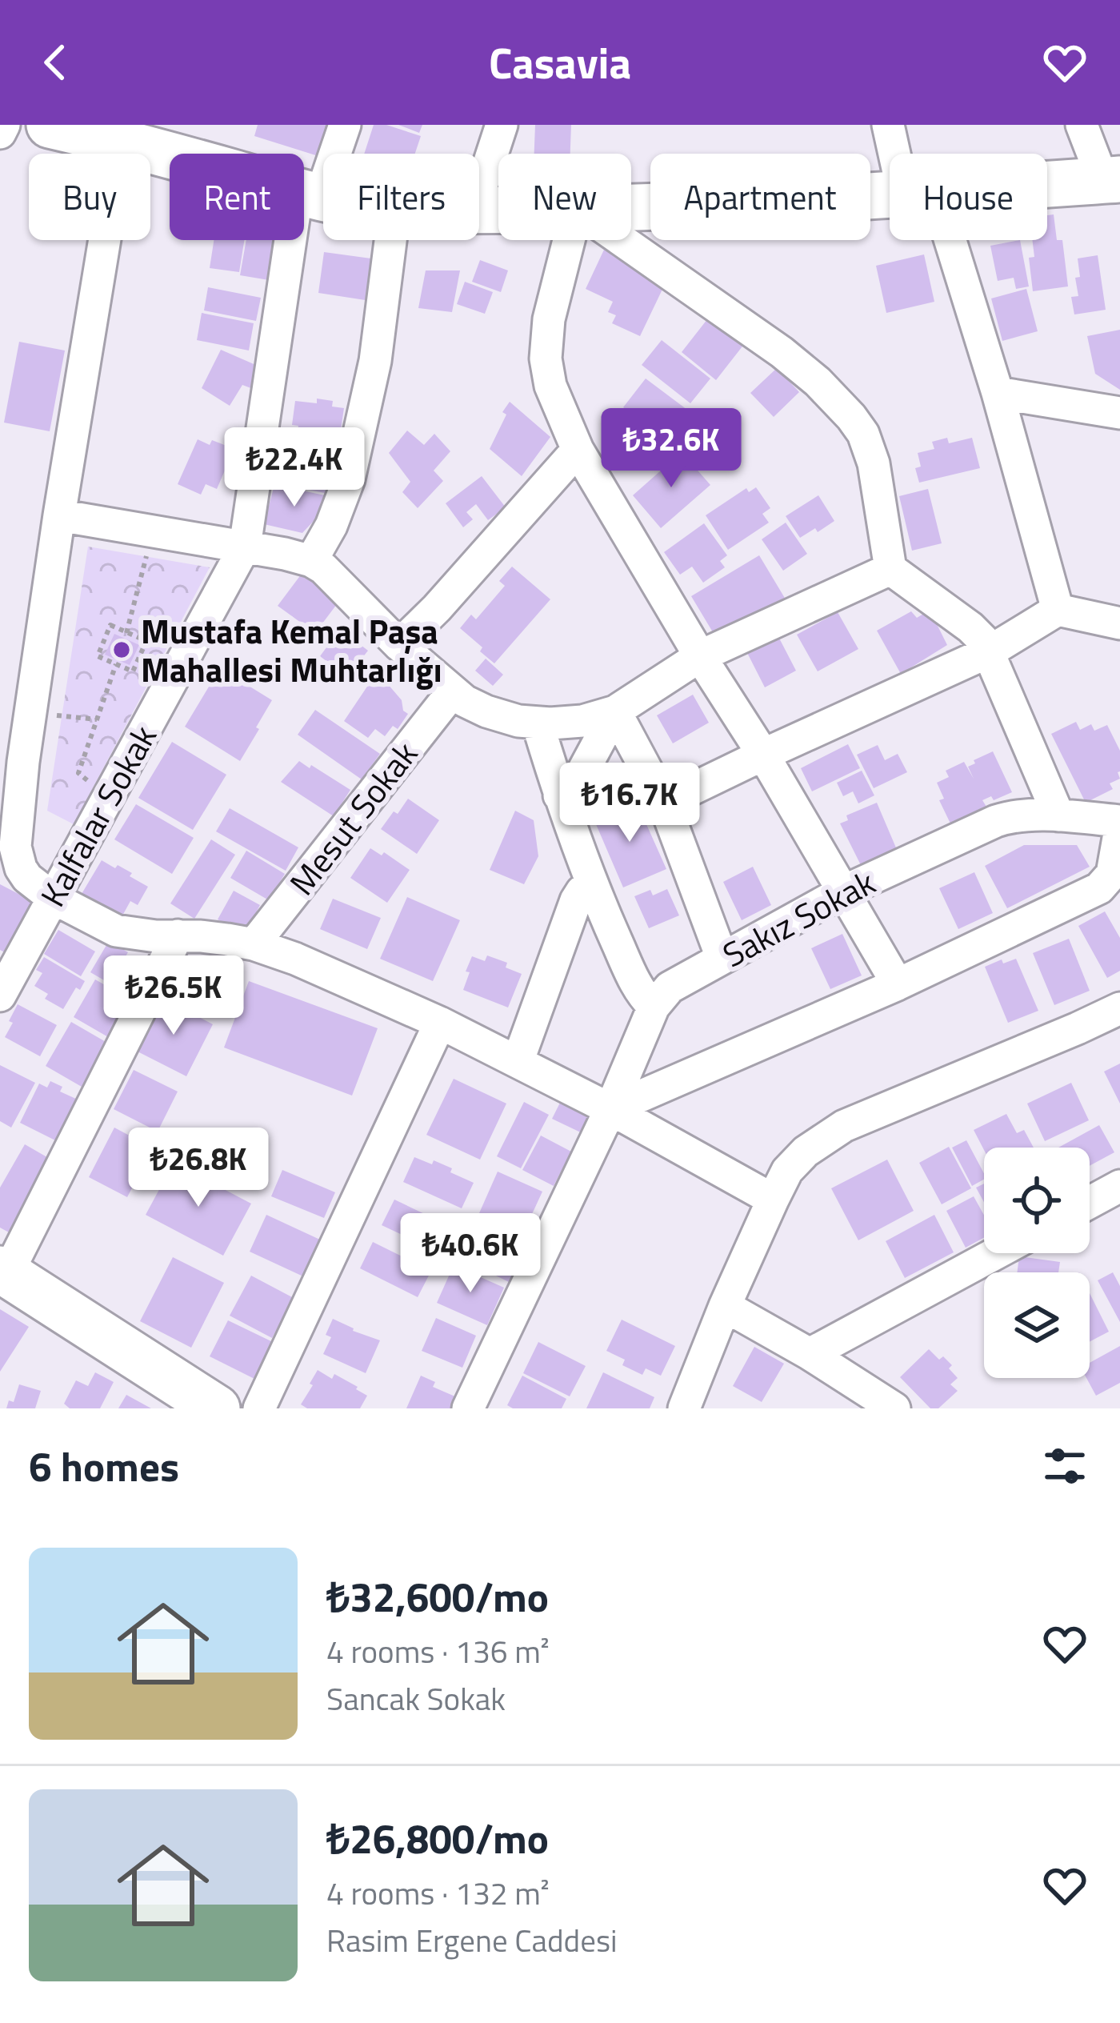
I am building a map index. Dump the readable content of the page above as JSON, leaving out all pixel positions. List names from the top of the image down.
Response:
{
  "streets": {
    "street": ["Kalfalar Sokak", "Mesut Sokak", "Sakız Sokak"]
  },
  "places": ["Mustafa Kemal Paşa Mahallesi Muhtarlığı"],
  "page": {
    "header": "Casavia",
    "chip": [
      "Buy",
      "Rent",
      "Filters",
      "New",
      "Apartment",
      "House"
    ],
    "price": [
      "₺32.6K",
      "₺22.4K",
      "₺16.7K",
      "₺26.5K",
      "₺26.8K",
      "₺40.6K"
    ],
    "heading": "6 homes",
    "list": [
      {
        "name": "₺32,600/mo",
        "note": "4 rooms · 136 m² · Sancak Sokak"
      },
      {
        "name": "₺26,800/mo",
        "note": "4 rooms · 132 m² · Rasim Ergene Caddesi"
      }
    ]
  }
}
